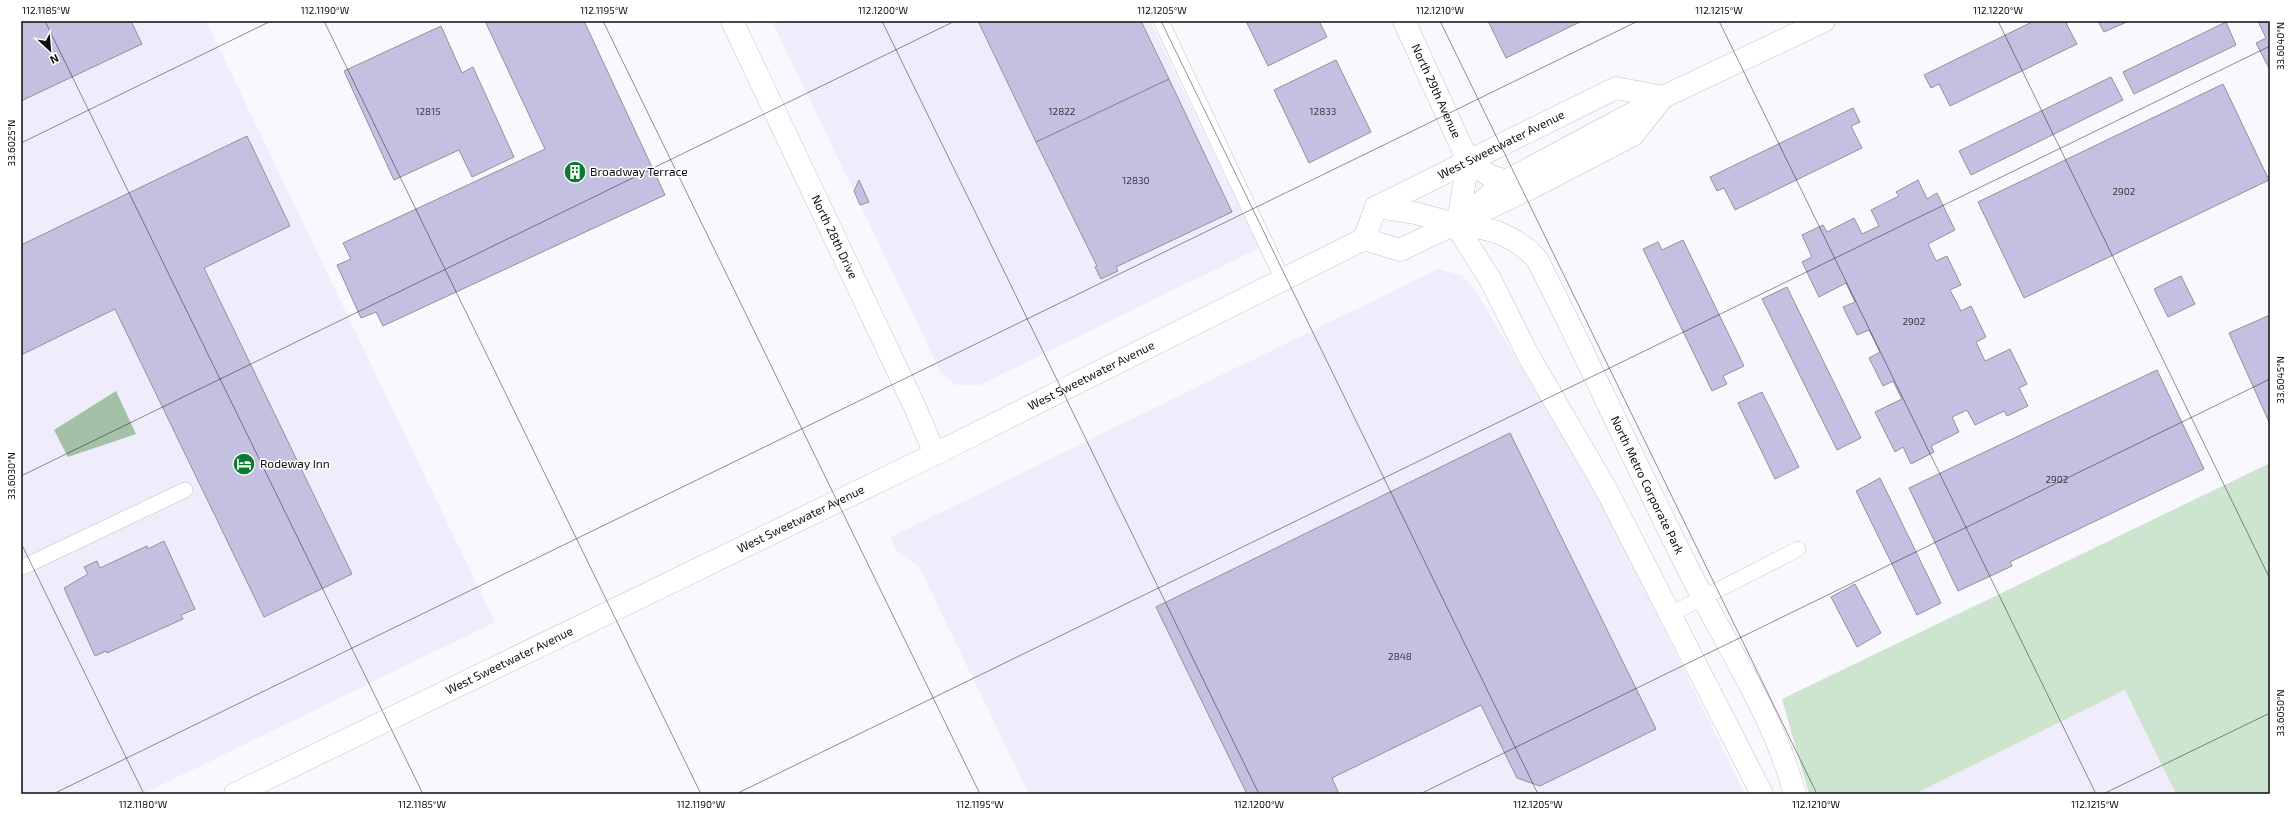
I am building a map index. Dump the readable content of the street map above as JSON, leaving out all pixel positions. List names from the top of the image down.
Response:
{
  "streets": {
    "street": [
      "North 29th Avenue",
      "West Sweetwater Avenue",
      "North 28th Drive",
      "North Metro Corporate Park"
    ]
  },
  "crossings": [
    ["North 29th Avenue", "West Sweetwater Avenue"],
    ["West Sweetwater Avenue", "North 28th Drive"],
    ["West Sweetwater Avenue", "North Metro Corporate Park"]
  ],
  "places": {
    "building": ["Broadway Terrace"],
    "hotel": ["Rodeway Inn"]
  },
  "house_numbers": [
    "12815",
    "12822",
    "12833",
    "12830",
    "2902",
    "2902",
    "2902",
    "2848"
  ],
  "north": "bottom right",
  "coordinates": [
    "112.1185°W",
    "112.1190°W",
    "112.1195°W",
    "112.1200°W",
    "112.1205°W",
    "112.1210°W",
    "112.1215°W",
    "112.1220°W",
    "33.6040°N",
    "33.6025°N",
    "33.6045°N",
    "33.6030°N",
    "33.6050°N",
    "112.1180°W"
  ]
}
